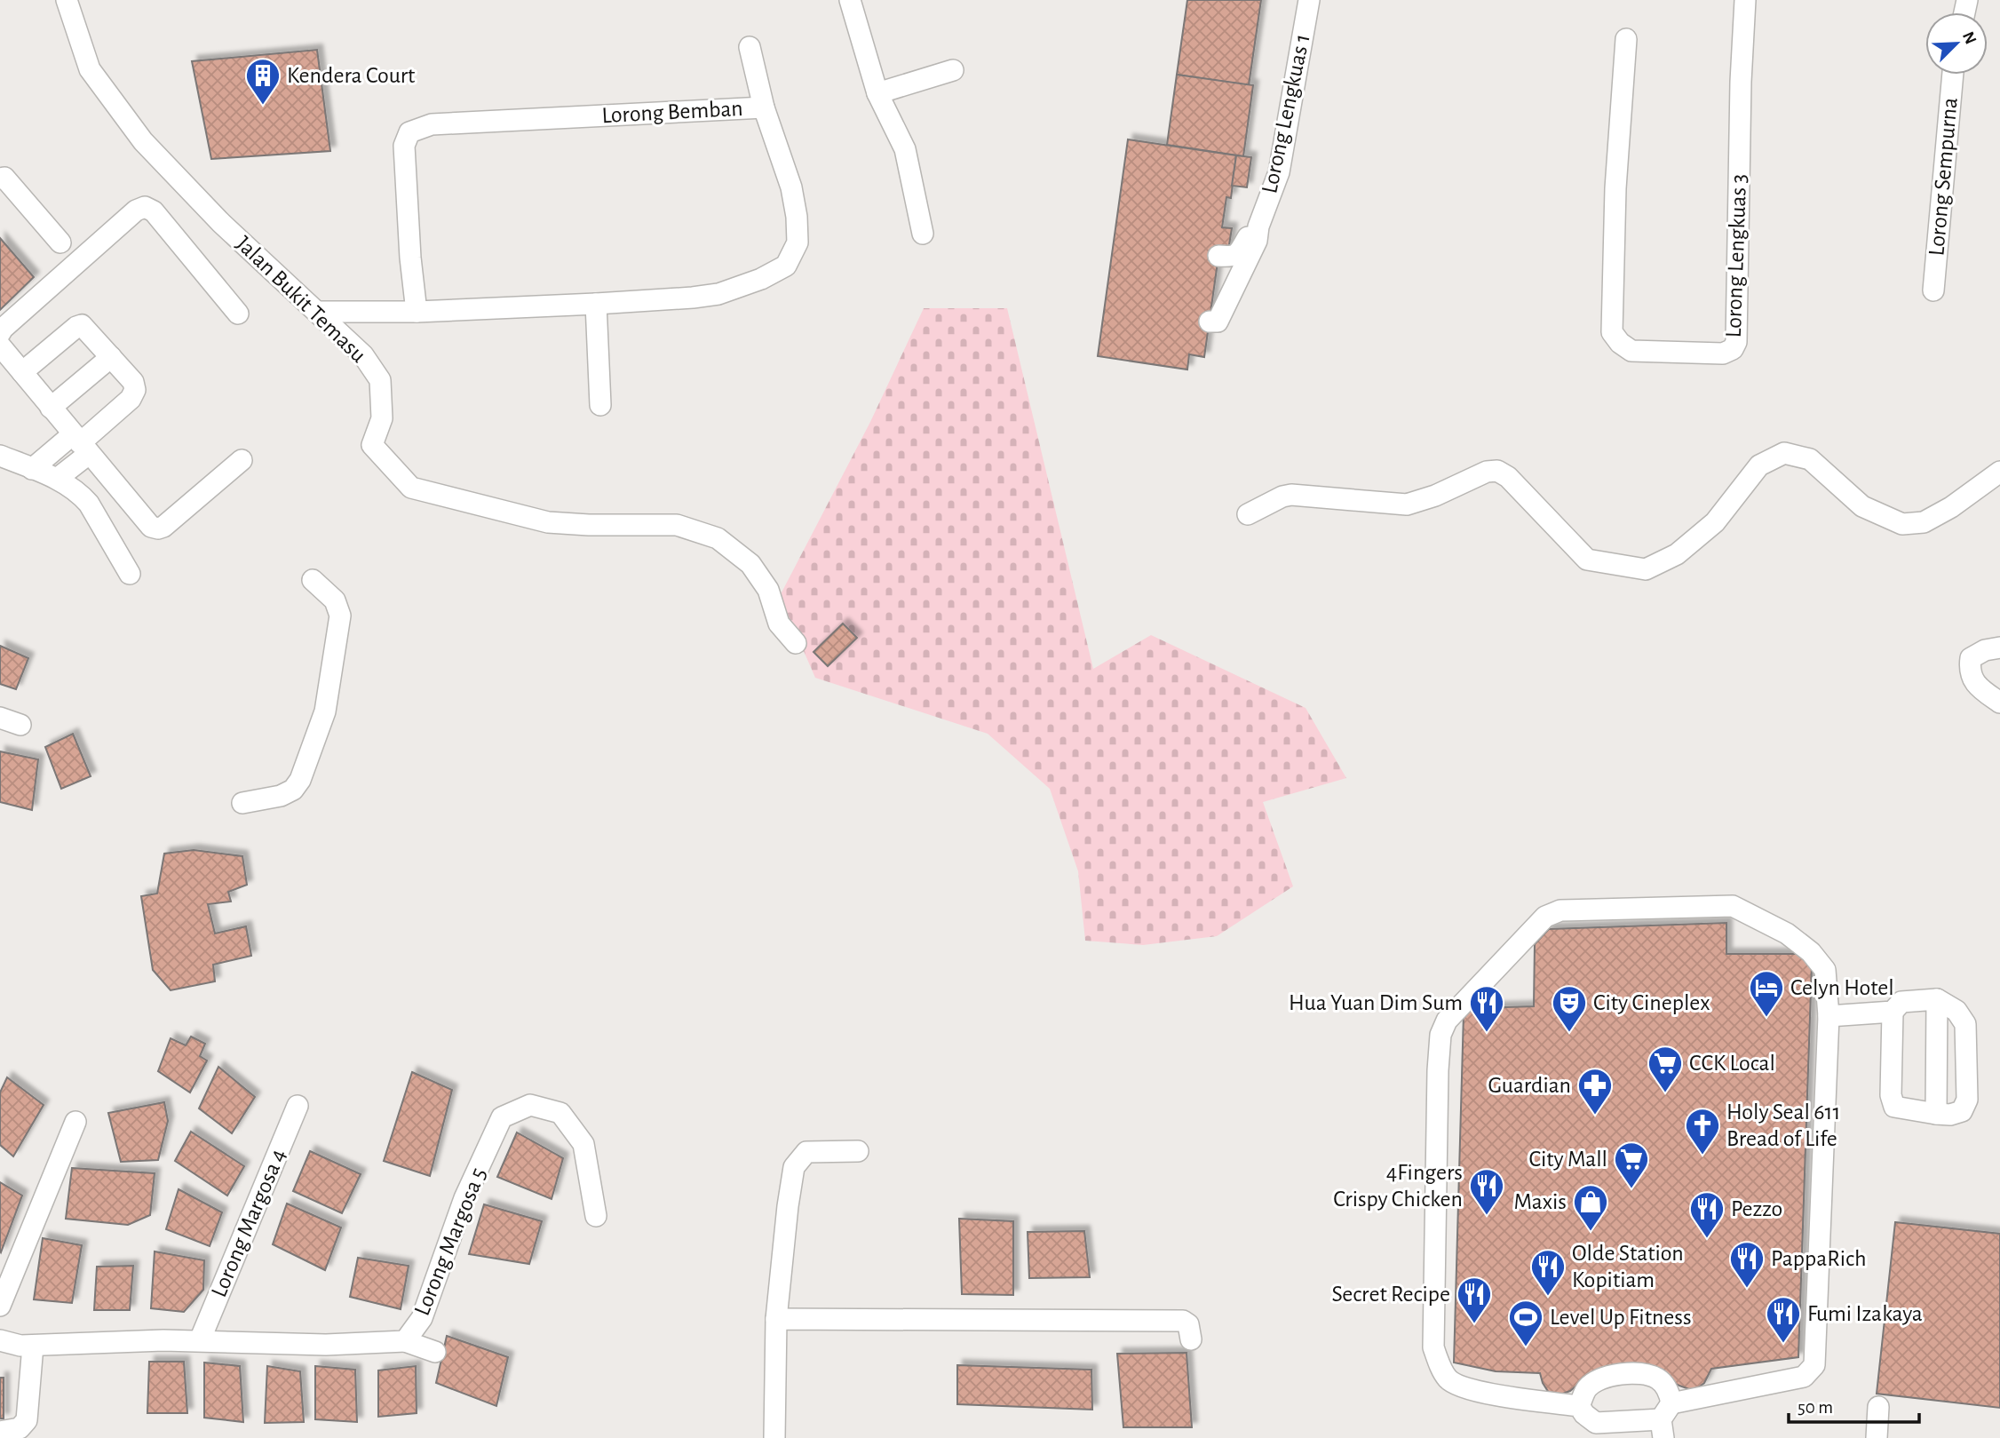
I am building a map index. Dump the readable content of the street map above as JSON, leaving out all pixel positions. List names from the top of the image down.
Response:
{
  "streets": {
    "street": [
      "Lorong Bemban",
      "Lorong Lengkuas 1",
      "Lorong Sempurna",
      "Lorong Lengkuas 3",
      "Jalan Bukit Temasu",
      "Lorong Margosa 4",
      "Lorong Margosa 5"
    ]
  },
  "crossings": [
    ["Lorong Bemban", "Jalan Bukit Temasu"],
    ["Lorong Margosa 4", "Lorong Margosa 5"]
  ],
  "places": {
    "building": ["Kendera Court"],
    "hotel": ["Celyn Hotel"],
    "restaurant": [
      "Hua Yuan Dim Sum",
      "4Fingers Crispy Chicken",
      "Pezzo",
      "PappaRich",
      "Olde Station Kopitiam",
      "Secret Recipe",
      "Fumi Izakaya"
    ],
    "theatre": ["City Cineplex"],
    "supermarket": ["CCK Local", "City Mall"],
    "pharmacy": ["Guardian"],
    "church": ["Holy Seal 611 Bread of Life"],
    "shop": ["Maxis"],
    "sports": ["Level Up Fitness"]
  },
  "scale_bar": "50 m",
  "north": "top right"
}
